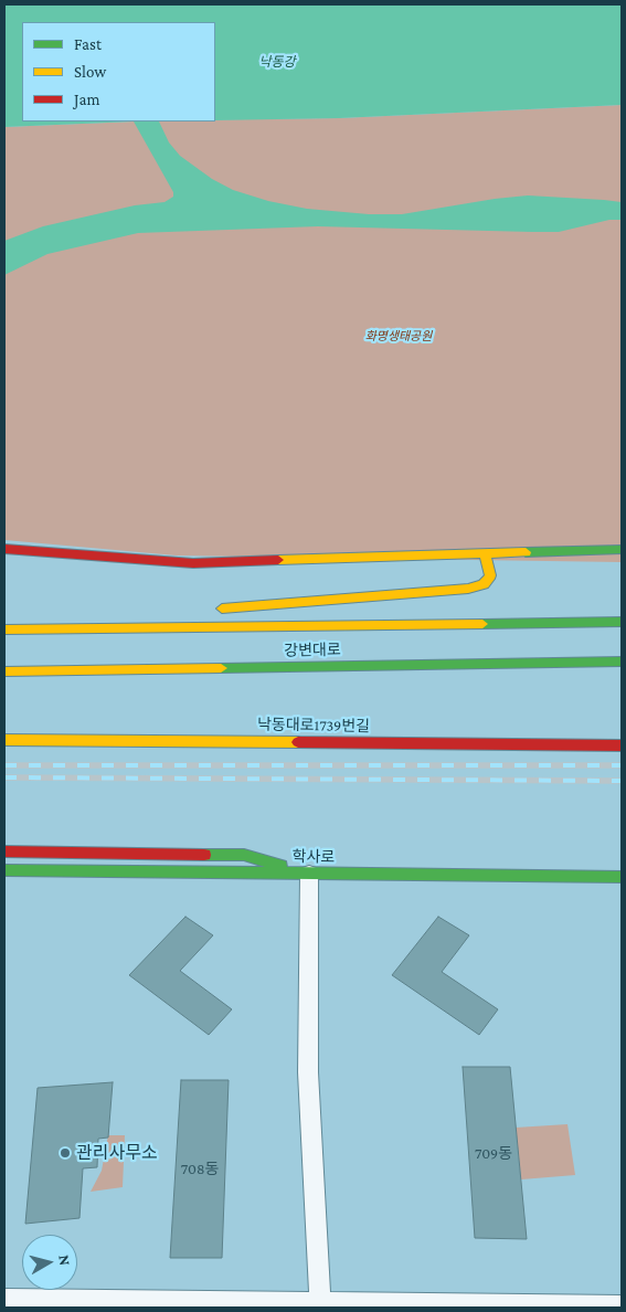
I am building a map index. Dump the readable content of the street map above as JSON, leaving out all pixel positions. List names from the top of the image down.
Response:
{
  "streets": {
    "main road": ["강변대로", "낙동대로1739번길", "학사로"]
  },
  "water": ["낙동강"],
  "parks": ["화명생태공원"],
  "places": ["관리사무소"],
  "house_numbers": ["709동", "708동"],
  "legend": ["Fast", "Slow", "Jam"],
  "north": "right"
}
